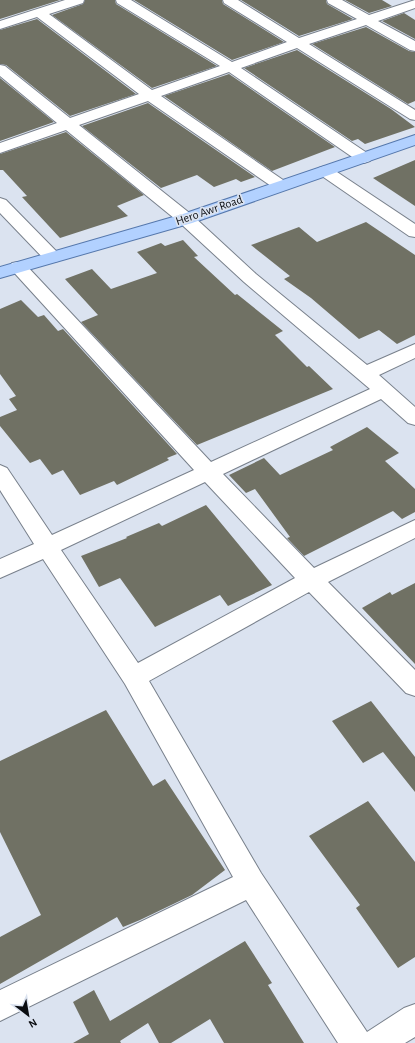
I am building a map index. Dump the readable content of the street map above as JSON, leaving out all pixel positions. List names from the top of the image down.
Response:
{
  "streets": {
    "main road": ["Hero Awr Road"]
  },
  "north": "bottom right"
}
